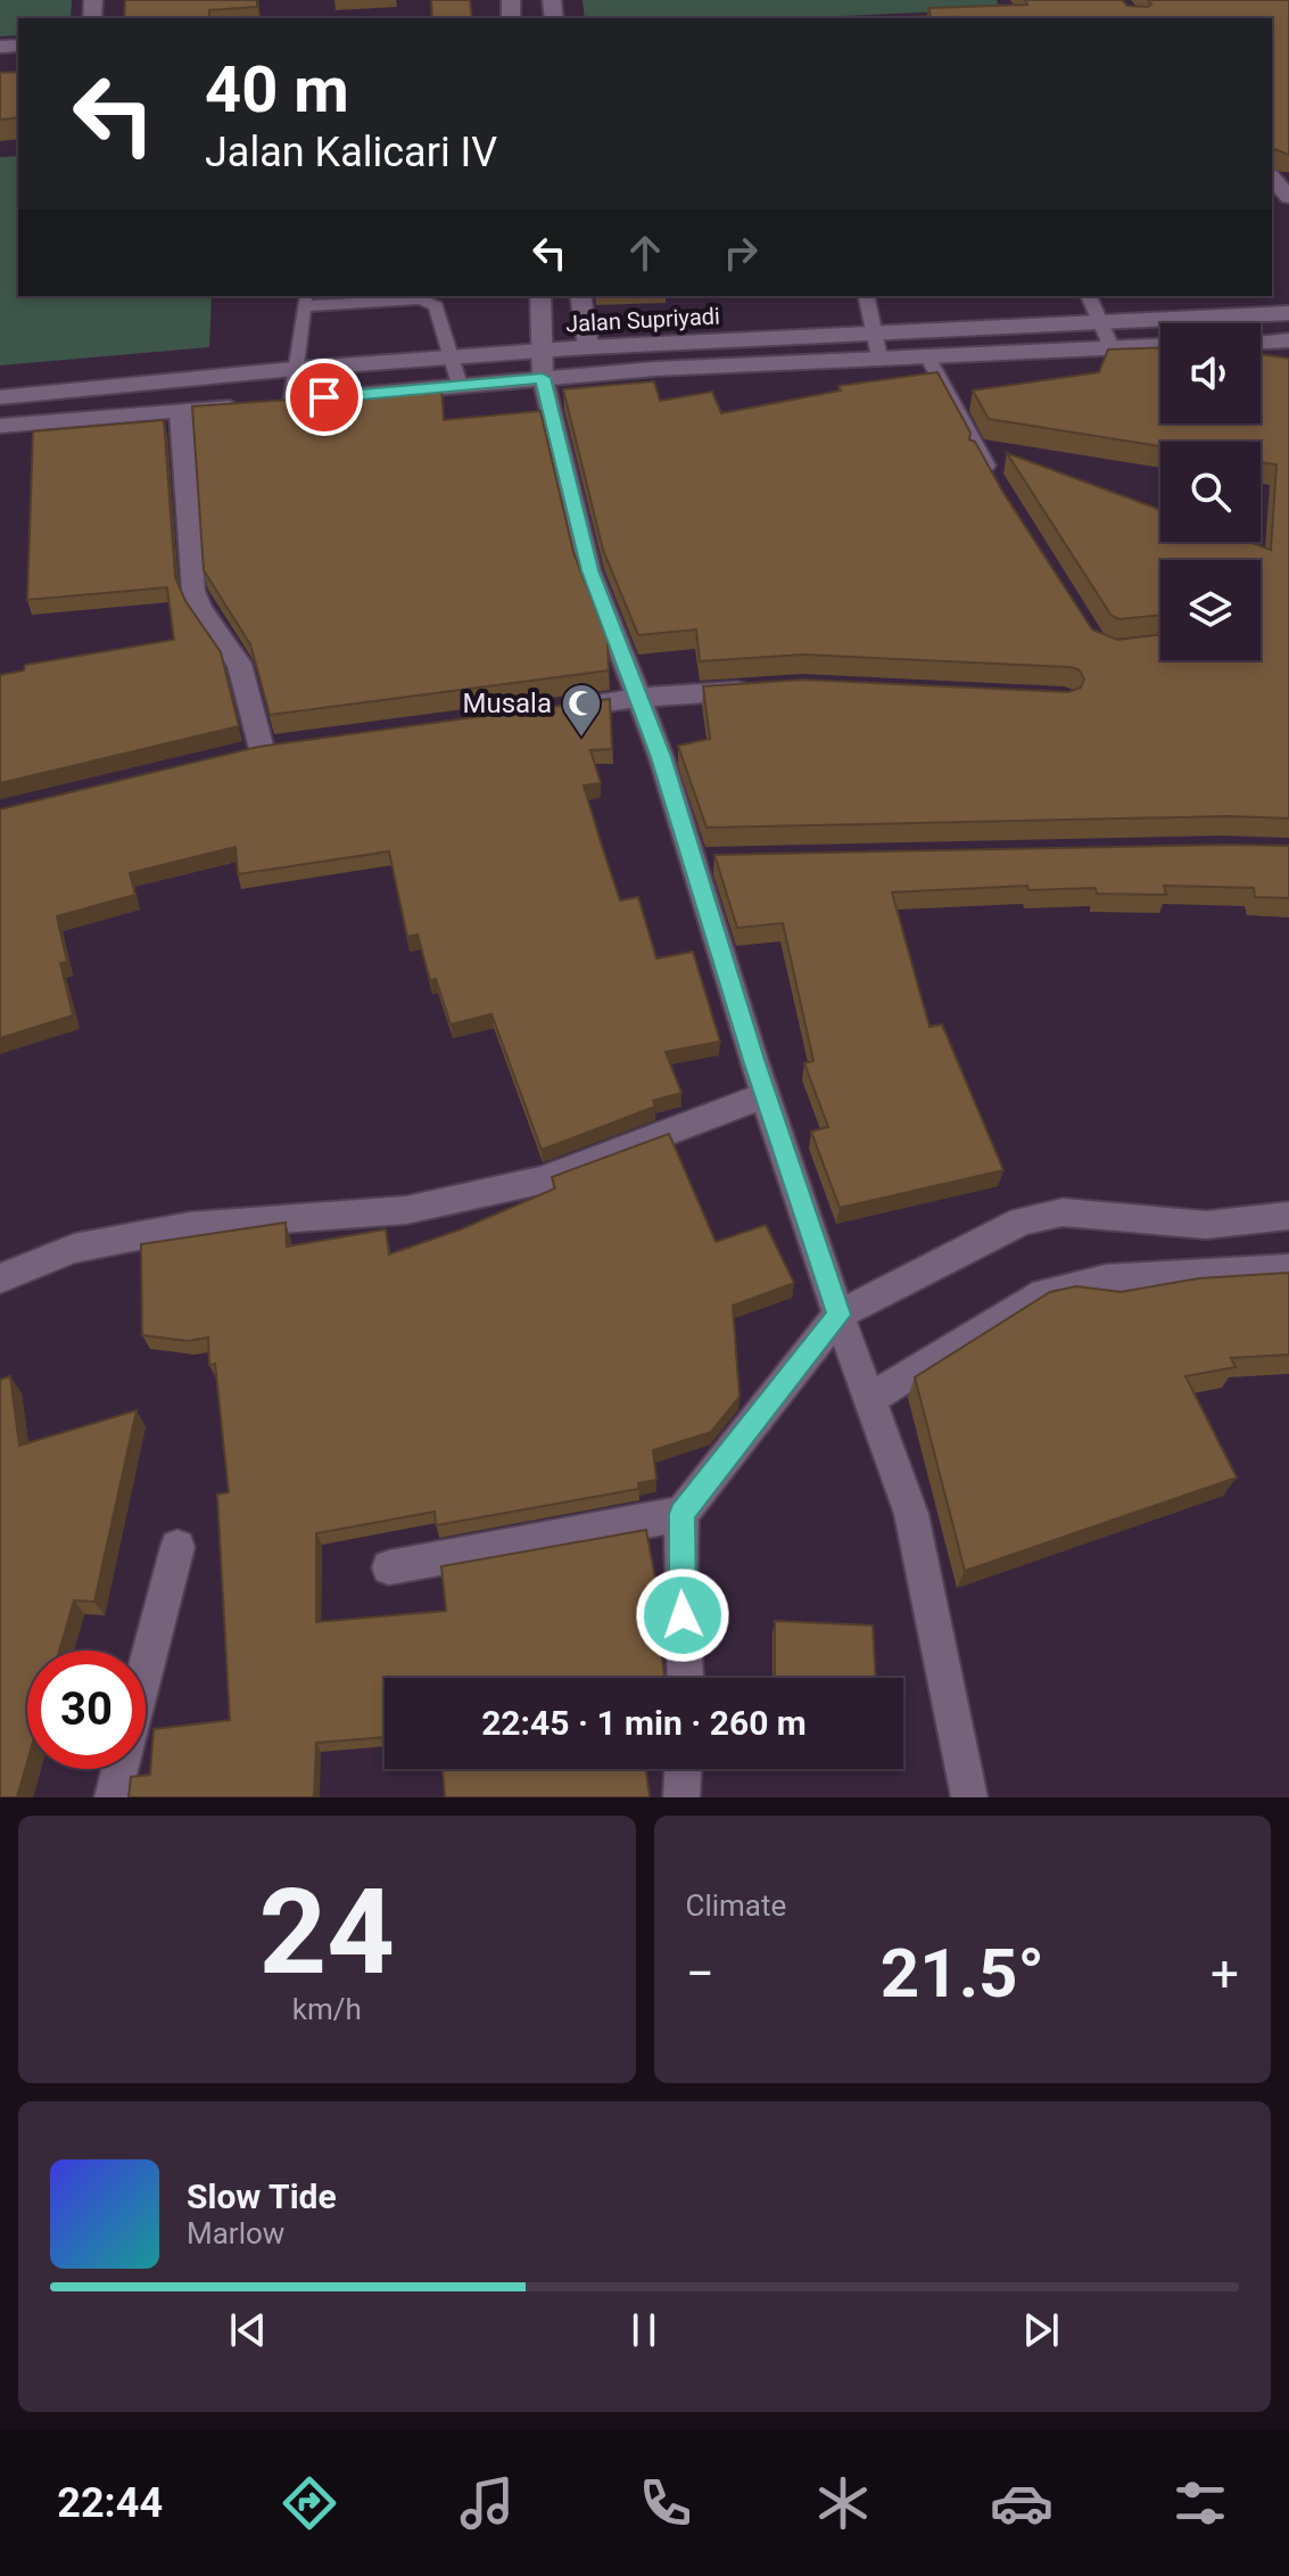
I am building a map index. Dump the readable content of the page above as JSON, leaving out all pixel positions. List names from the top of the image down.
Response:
{
  "streets": {
    "street": ["Jalan Supriyadi"]
  },
  "places": {
    "mosque": ["Musala"]
  },
  "page": {
    "turn": ["40 m", "Jalan Kalicari IV"],
    "limit": "30",
    "trip": "22:45 · 1 min · 260 m",
    "tile": [
      ["24", "km/h"],
      "Climate"
    ],
    "heat": ["−", "21.5°", "+"],
    "song": ["Slow Tide", "Marlow"],
    "tabs": "22:44"
  }
}
